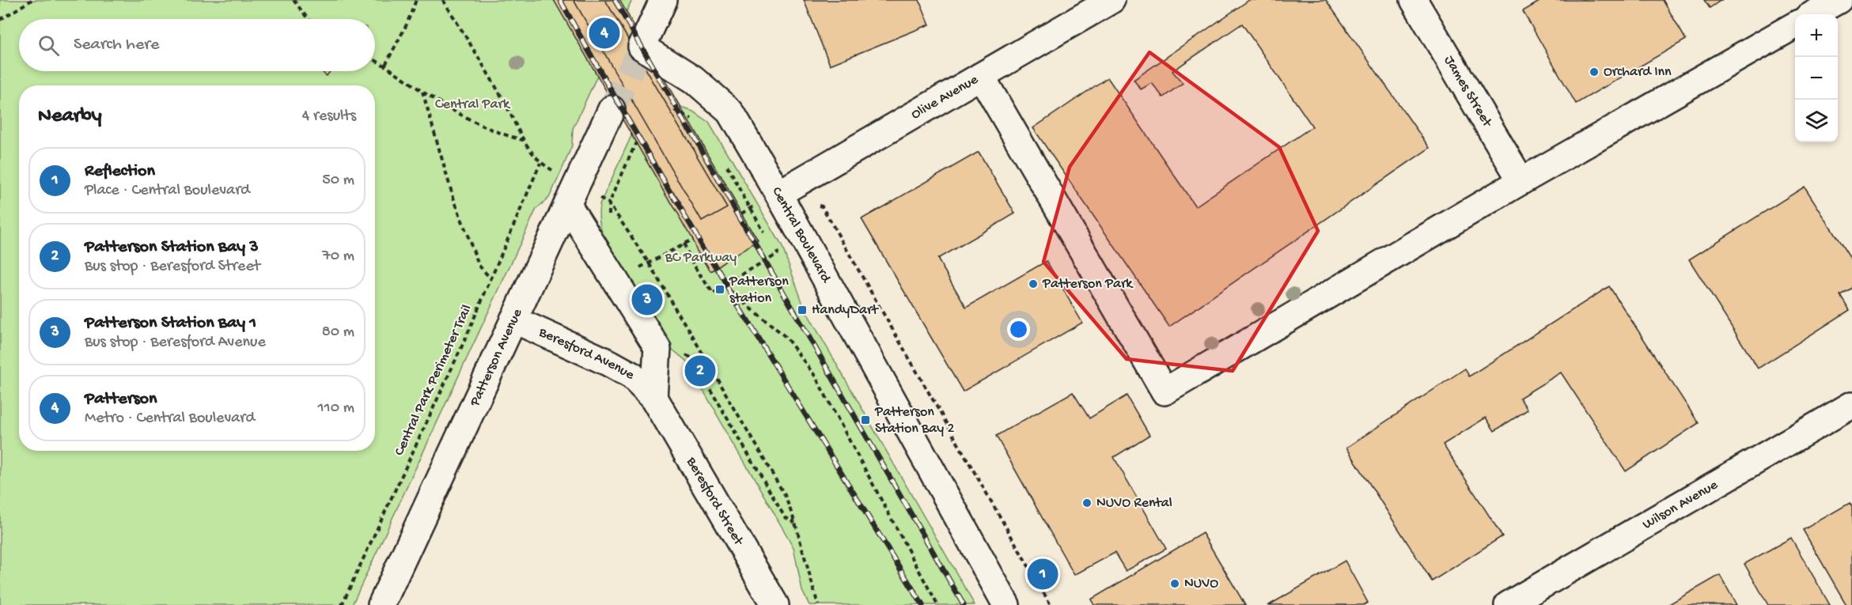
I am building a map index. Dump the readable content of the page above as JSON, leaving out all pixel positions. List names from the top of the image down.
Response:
{
  "streets": {
    "street": [
      "James Street",
      "Olive Avenue",
      "Central Boulevard",
      "Beresford Avenue",
      "Patterson Avenue",
      "Beresford Street",
      "Wilson Avenue"
    ],
    "path": ["Central Park Perimeter Trail"]
  },
  "crossings": [
    ["Olive Avenue", "Central Boulevard"],
    ["Beresford Avenue", "Patterson Avenue"],
    ["Beresford Avenue", "Beresford Street"]
  ],
  "parks": ["Central Park", "BC Parkway"],
  "places": {
    "other": [
      "Orchard Inn",
      "Patterson Park",
      "NUVO Rental",
      "NUVO"
    ],
    "transit": ["Patterson station", "HandyDart", "Patterson Station Bay 2"]
  },
  "page": {
    "map_buttons": ["+", "−"],
    "pins": [
      "4",
      "3",
      "2",
      "1"
    ],
    "search": "Search here",
    "heading": ["Nearby", "4 results"],
    "list": [
      {
        "mark": "1",
        "name": "Reflection",
        "note": "Place · Central Boulevard",
        "value": "50 m"
      },
      {
        "mark": "2",
        "name": "Patterson Station Bay 3",
        "note": "Bus stop · Beresford Street",
        "value": "70 m"
      },
      {
        "mark": "3",
        "name": "Patterson Station Bay 1",
        "note": "Bus stop · Beresford Avenue",
        "value": "80 m"
      },
      {
        "mark": "4",
        "name": "Patterson",
        "note": "Metro · Central Boulevard",
        "value": "110 m"
      }
    ]
  }
}
